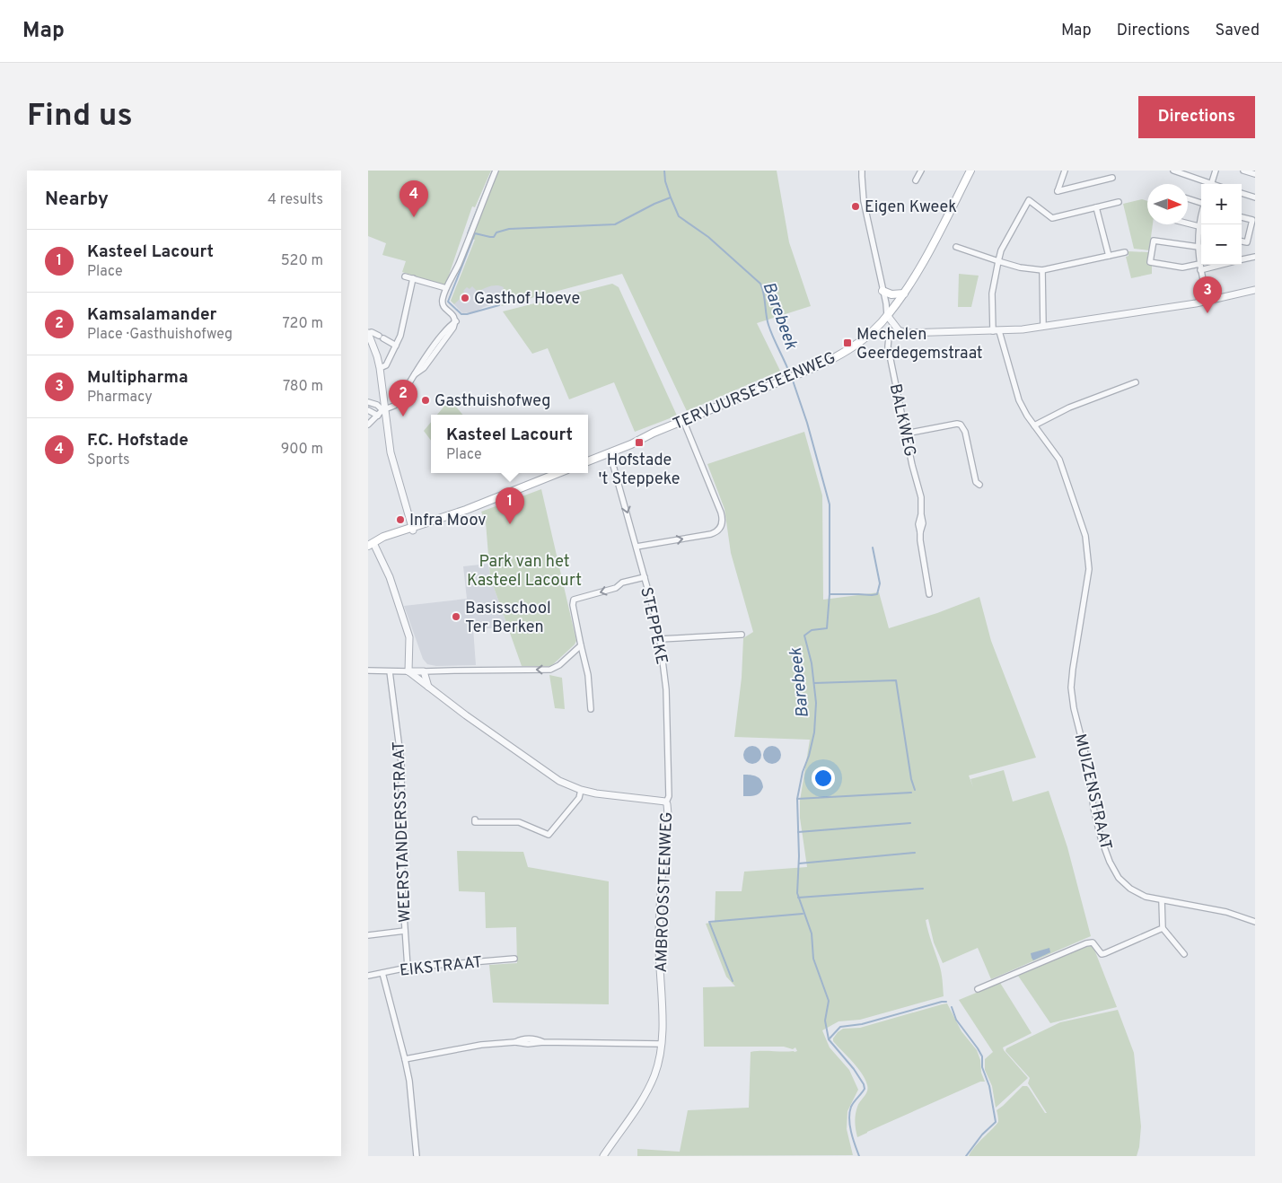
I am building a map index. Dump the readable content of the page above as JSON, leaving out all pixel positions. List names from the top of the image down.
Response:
{
  "streets": {
    "main road": ["TERVUURSESTEENWEG"],
    "street": [
      "BALKWEG",
      "STEPPEKE",
      "MUIZENSTRAAT",
      "WEERSTANDERSSTRAAT",
      "AMBROOSSTEENWEG",
      "EIKSTRAAT"
    ]
  },
  "crossings": [
    ["TERVUURSESTEENWEG", "STEPPEKE"],
    ["STEPPEKE", "AMBROOSSTEENWEG"],
    ["WEERSTANDERSSTRAAT", "EIKSTRAAT"]
  ],
  "water": ["Barebeek"],
  "parks": ["Park van het Kasteel Lacourt"],
  "places": {
    "other": [
      "Eigen Kweek",
      "Gasthof Hoeve",
      "Gasthuishofweg",
      "Infra Moov",
      "Basisschool Ter Berken"
    ],
    "transit": ["Mechelen Geerdegemstraat", "Hofstade 't Steppeke"]
  },
  "north": "right",
  "page": {
    "header": "Map",
    "nav": ["Map", "Directions", "Saved"],
    "buttons": "Directions",
    "title": "Find us",
    "heading": ["Nearby", "4 results"],
    "pins": [
      "4",
      "3",
      "2",
      "1"
    ],
    "map_buttons": ["+", "−"],
    "list": [
      {
        "mark": "1",
        "name": "Kasteel Lacourt",
        "note": "Place",
        "value": "520 m"
      },
      {
        "mark": "2",
        "name": "Kamsalamander",
        "note": "Place · Gasthuishofweg",
        "value": "720 m"
      },
      {
        "mark": "3",
        "name": "Multipharma",
        "note": "Pharmacy",
        "value": "780 m"
      },
      {
        "mark": "4",
        "name": "F.C. Hofstade",
        "note": "Sports",
        "value": "900 m"
      }
    ],
    "popup": ["Kasteel Lacourt", "Place"]
  }
}
